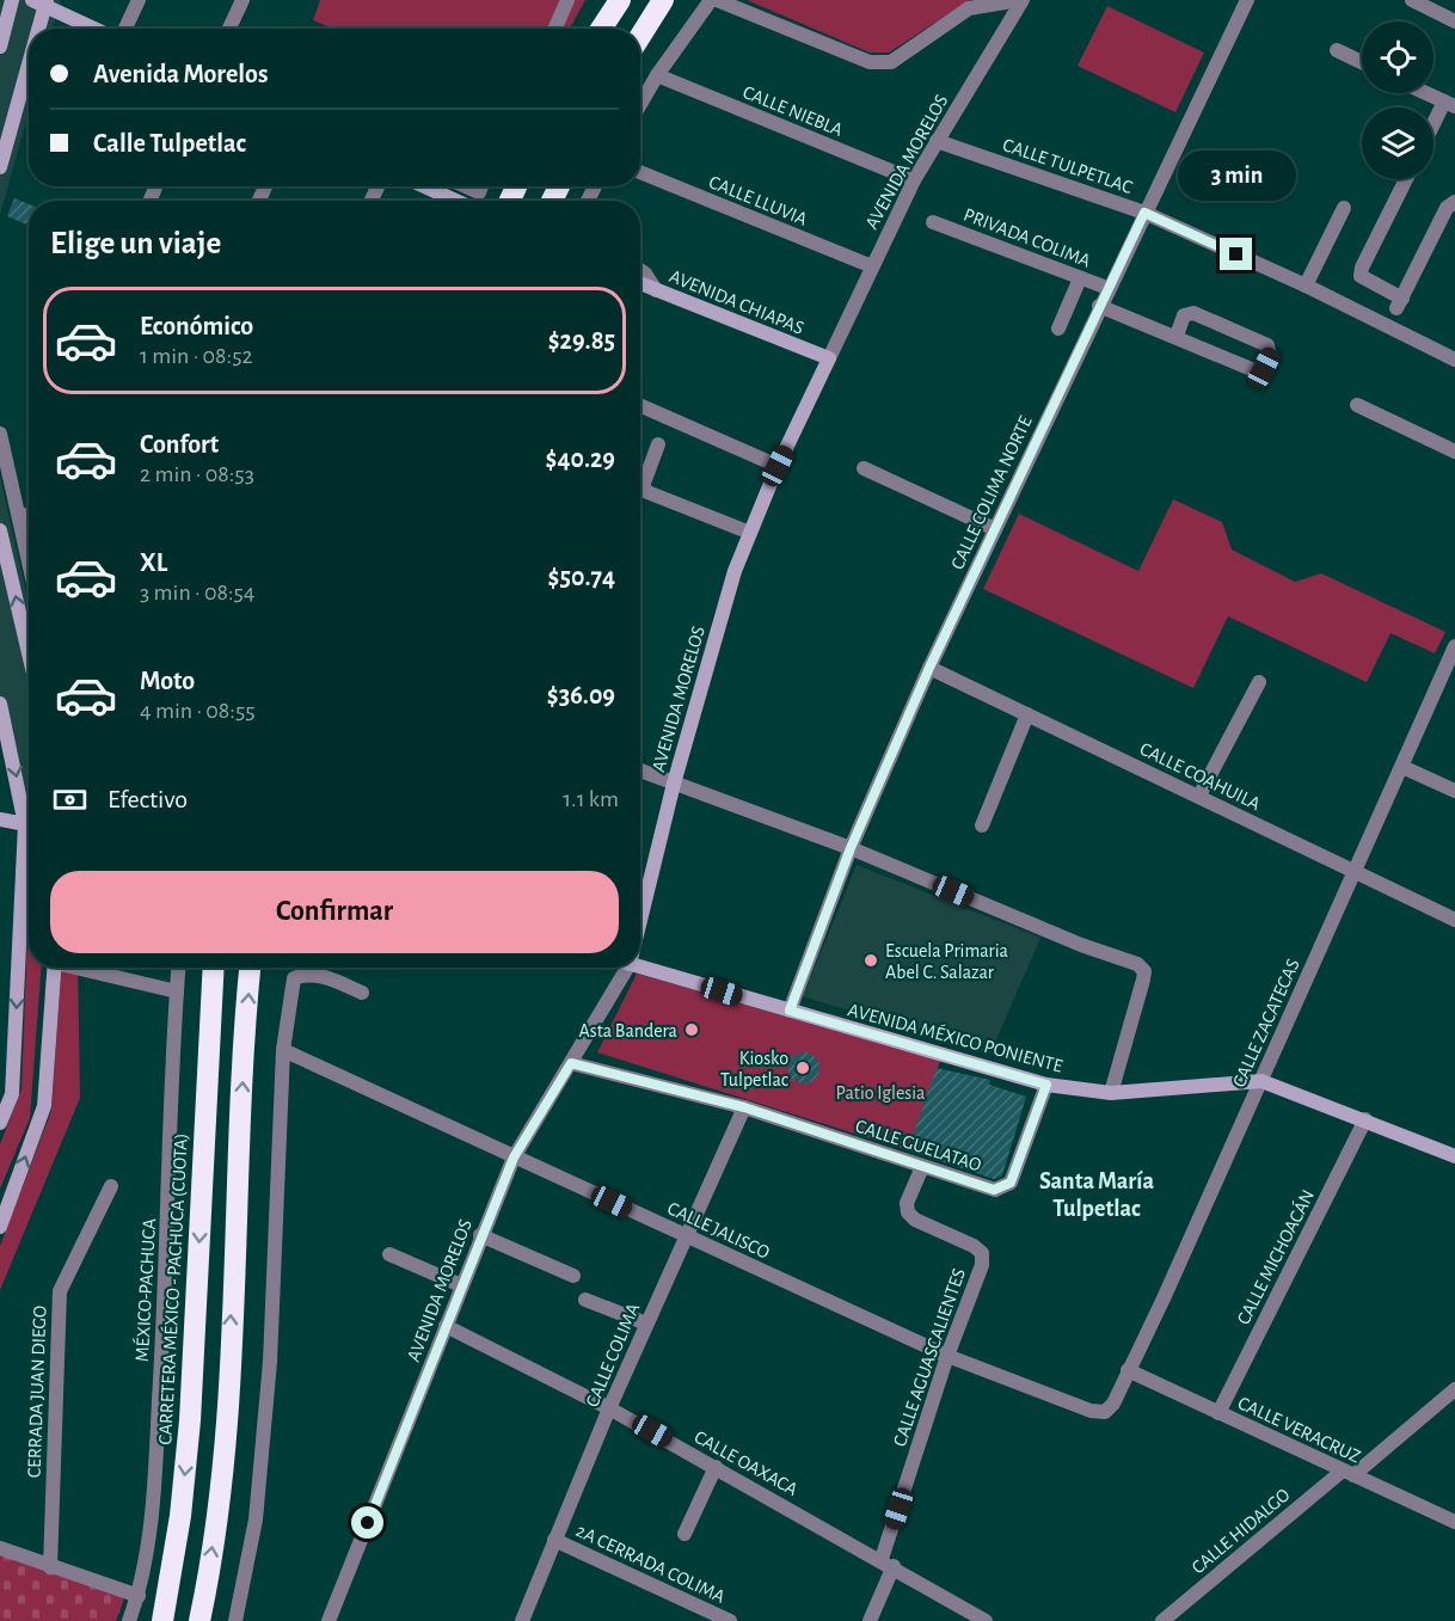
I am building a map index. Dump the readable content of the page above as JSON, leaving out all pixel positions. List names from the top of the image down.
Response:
{
  "streets": {
    "highway": ["CARRETERA MÉXICO - PACHUCA (CUOTA)"],
    "street": [
      "CALLE NIEBLA",
      "AVENIDA MORELOS",
      "CALLE TULPETLAC",
      "CALLE LLUVIA",
      "PRIVADA COLIMA",
      "AVENIDA CHIAPAS",
      "CALLE COLIMA NORTE",
      "CALLE COAHUILA",
      "CALLE ZACATECAS",
      "AVENIDA MÉXICO PONIENTE",
      "CALLE GUELATAO",
      "CALLE JALISCO",
      "CALLE MICHOACÁN",
      "MÉXICO-PACHUCA",
      "CALLE COLIMA",
      "CALLE AGUASCALIENTES",
      "CERRADA JUAN DIEGO",
      "CALLE VERACRUZ",
      "CALLE OAXACA",
      "CALLE HIDALGO",
      "2A CERRADA COLIMA"
    ]
  },
  "crossings": [
    ["CALLE NIEBLA", "AVENIDA MORELOS"],
    ["AVENIDA MORELOS", "CALLE TULPETLAC"],
    ["AVENIDA MORELOS", "CALLE LLUVIA"],
    ["AVENIDA MORELOS", "AVENIDA CHIAPAS"],
    ["AVENIDA MORELOS", "CALLE GUELATAO"],
    ["AVENIDA MORELOS", "CALLE JALISCO"],
    ["AVENIDA MORELOS", "CALLE OAXACA"],
    ["CALLE TULPETLAC", "CALLE COLIMA NORTE"],
    ["PRIVADA COLIMA", "CALLE COLIMA NORTE"],
    ["CALLE COLIMA NORTE", "CALLE COAHUILA"],
    ["CALLE COLIMA NORTE", "AVENIDA MÉXICO PONIENTE"],
    ["CALLE COAHUILA", "CALLE ZACATECAS"],
    ["CALLE ZACATECAS", "AVENIDA MÉXICO PONIENTE"],
    ["CALLE ZACATECAS", "CALLE JALISCO"],
    ["CALLE ZACATECAS", "CALLE VERACRUZ"],
    ["AVENIDA MÉXICO PONIENTE", "CALLE GUELATAO"],
    ["AVENIDA MÉXICO PONIENTE", "CALLE MICHOACÁN"],
    ["CALLE GUELATAO", "CALLE COLIMA"],
    ["CALLE GUELATAO", "CALLE AGUASCALIENTES"],
    ["CALLE JALISCO", "CALLE COLIMA"],
    ["CALLE JALISCO", "CALLE AGUASCALIENTES"],
    ["CALLE MICHOACÁN", "CALLE VERACRUZ"],
    ["CALLE COLIMA", "CALLE OAXACA"],
    ["CALLE COLIMA", "2A CERRADA COLIMA"],
    ["CALLE AGUASCALIENTES", "CALLE OAXACA"],
    ["CALLE VERACRUZ", "CALLE HIDALGO"]
  ],
  "districts": ["Santa María Tulpetlac"],
  "parks": ["Patio Iglesia"],
  "places": ["Escuela Primaria Abel C. Salazar", "Asta Bandera", "Kiosko Tulpetlac"],
  "page": {
    "banner": ["Avenida Morelos", "Calle Tulpetlac"],
    "bubble": "3 min",
    "heading": "Elige un viaje",
    "list": [
      {
        "name": "Económico",
        "note": "1 min · 08:52",
        "value": "$29.85"
      },
      {
        "name": "Confort",
        "note": "2 min · 08:53",
        "value": "$40.29"
      },
      {
        "name": "XL",
        "note": "3 min · 08:54",
        "value": "$50.74"
      },
      {
        "name": "Moto",
        "note": "4 min · 08:55",
        "value": "$36.09"
      }
    ],
    "pay": ["Efectivo", "1.1 km"],
    "buttons": "Confirmar"
  }
}
